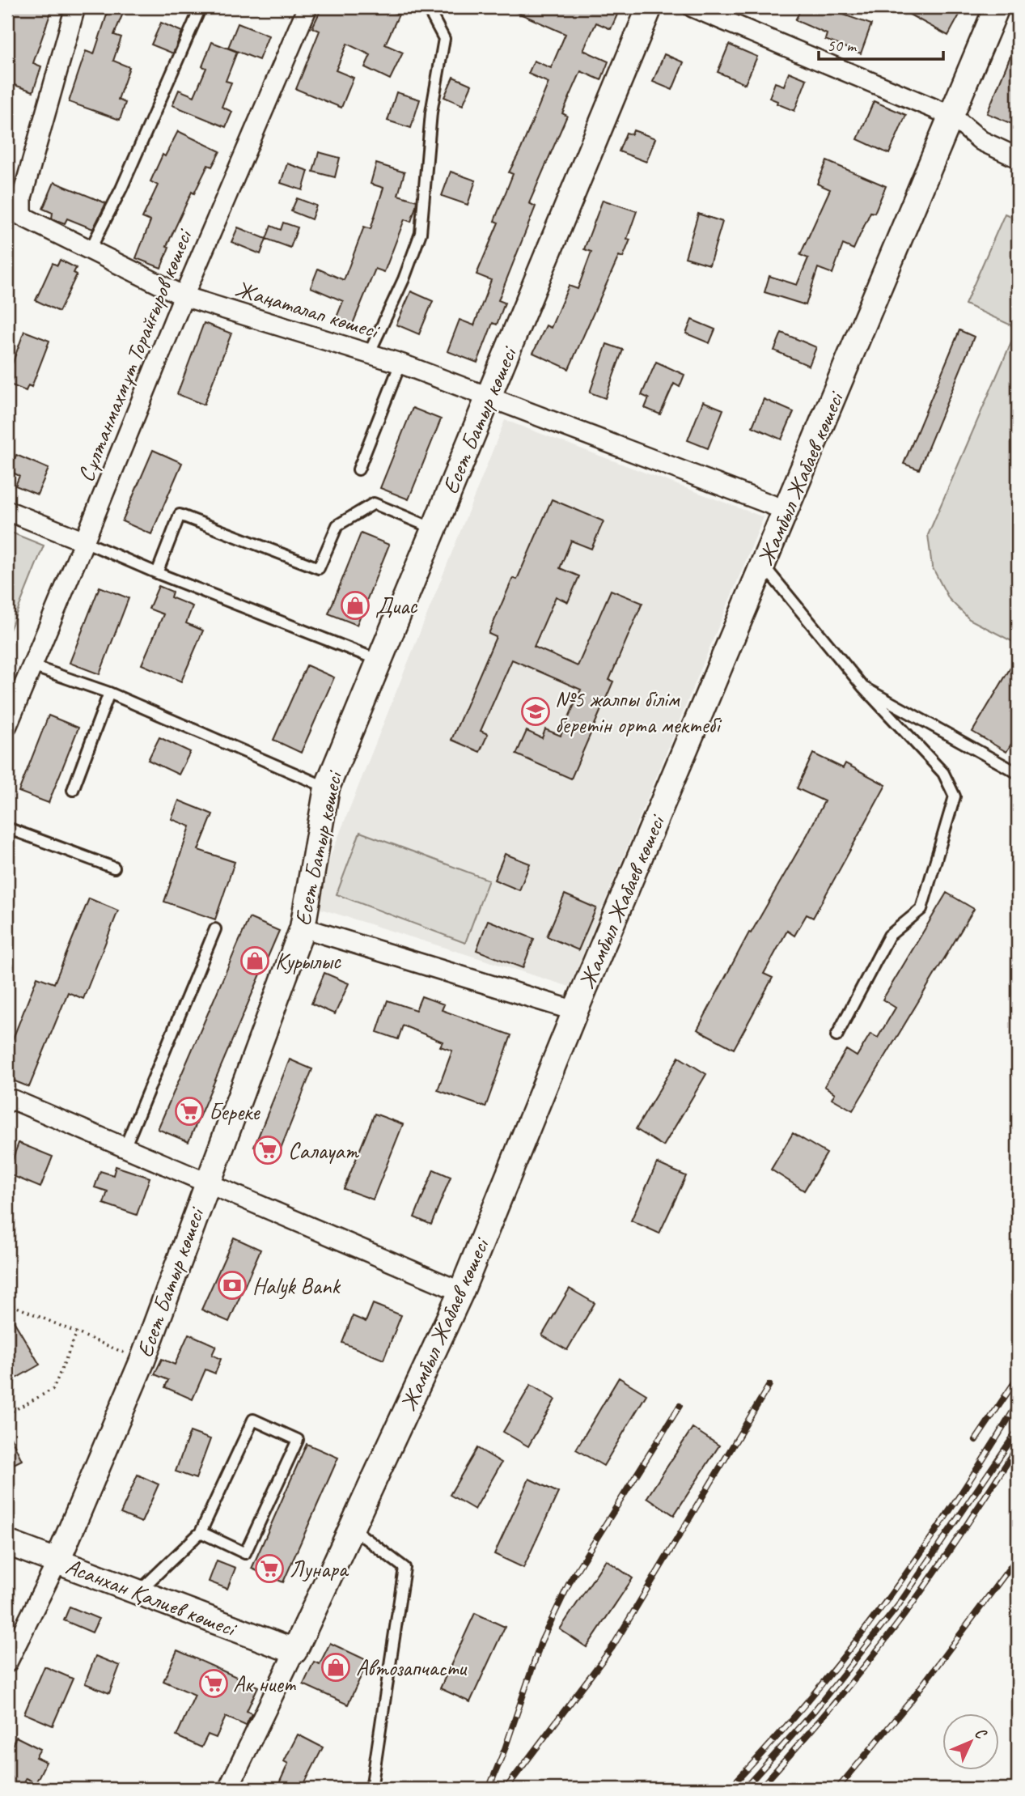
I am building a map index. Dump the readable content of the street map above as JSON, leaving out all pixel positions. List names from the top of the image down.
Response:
{
  "streets": {
    "street": [
      "Жаңаталап көшесі",
      "Сұлтанмахмұт Торайғыров көшесі",
      "Есет Батыр көшесі",
      "Жамбыл Жабаев көшесі",
      "Асанхан Қалиев көшесі"
    ]
  },
  "crossings": [
    ["Жаңаталап көшесі", "Сұлтанмахмұт Торайғыров көшесі"],
    ["Жаңаталап көшесі", "Есет Батыр көшесі"],
    ["Жаңаталап көшесі", "Жамбыл Жабаев көшесі"],
    ["Есет Батыр көшесі", "Асанхан Қалиев көшесі"],
    ["Жамбыл Жабаев көшесі", "Асанхан Қалиев көшесі"]
  ],
  "places": {
    "shop": ["Диас", "Курылыс", "Автозапчасти"],
    "school or university": ["№5 жалпы білім беретін орта мектебі"],
    "supermarket": [
      "Береке",
      "Салауат",
      "Лунара",
      "Ак ниет"
    ],
    "bank": ["Halyk Bank"]
  },
  "scale_bar": "50 m",
  "north": "top right"
}
